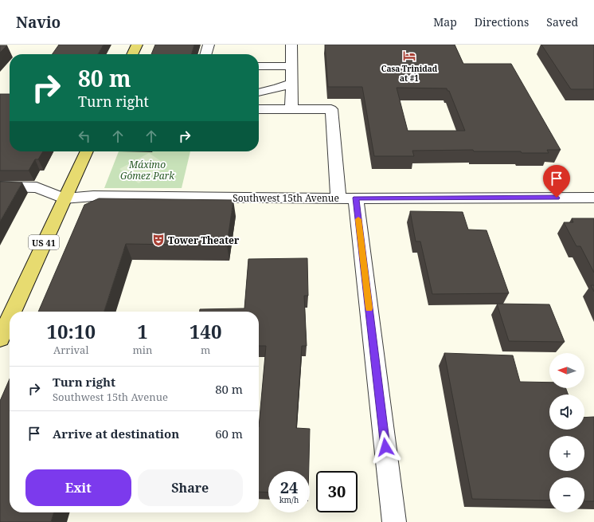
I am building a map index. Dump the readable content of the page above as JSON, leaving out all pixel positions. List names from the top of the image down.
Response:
{
  "streets": {
    "main road": ["US 41"],
    "street": ["Southwest 15th Avenue"]
  },
  "crossings": [
    ["Southwest 15th Avenue", "US 41"]
  ],
  "parks": ["Máximo Gómez Park"],
  "places": {
    "hotel": ["Casa Trinidad at #1"],
    "theatre": ["Tower Theater"]
  },
  "north": "left",
  "page": {
    "header": "Navio",
    "nav": ["Map", "Directions", "Saved"],
    "turn": ["80 m", "Turn right"],
    "eta": [
      "10:10",
      "Arrival",
      "1",
      "min",
      "140",
      "m"
    ],
    "map_buttons": ["+", "−"],
    "list": [
      {
        "name": "Turn right",
        "note": "Southwest 15th Avenue",
        "value": "80 m"
      },
      {
        "name": "Arrive at destination",
        "value": "60 m"
      }
    ],
    "buttons": ["Exit", "Share"],
    "speed": "24 km/h",
    "limit": "30"
  }
}
